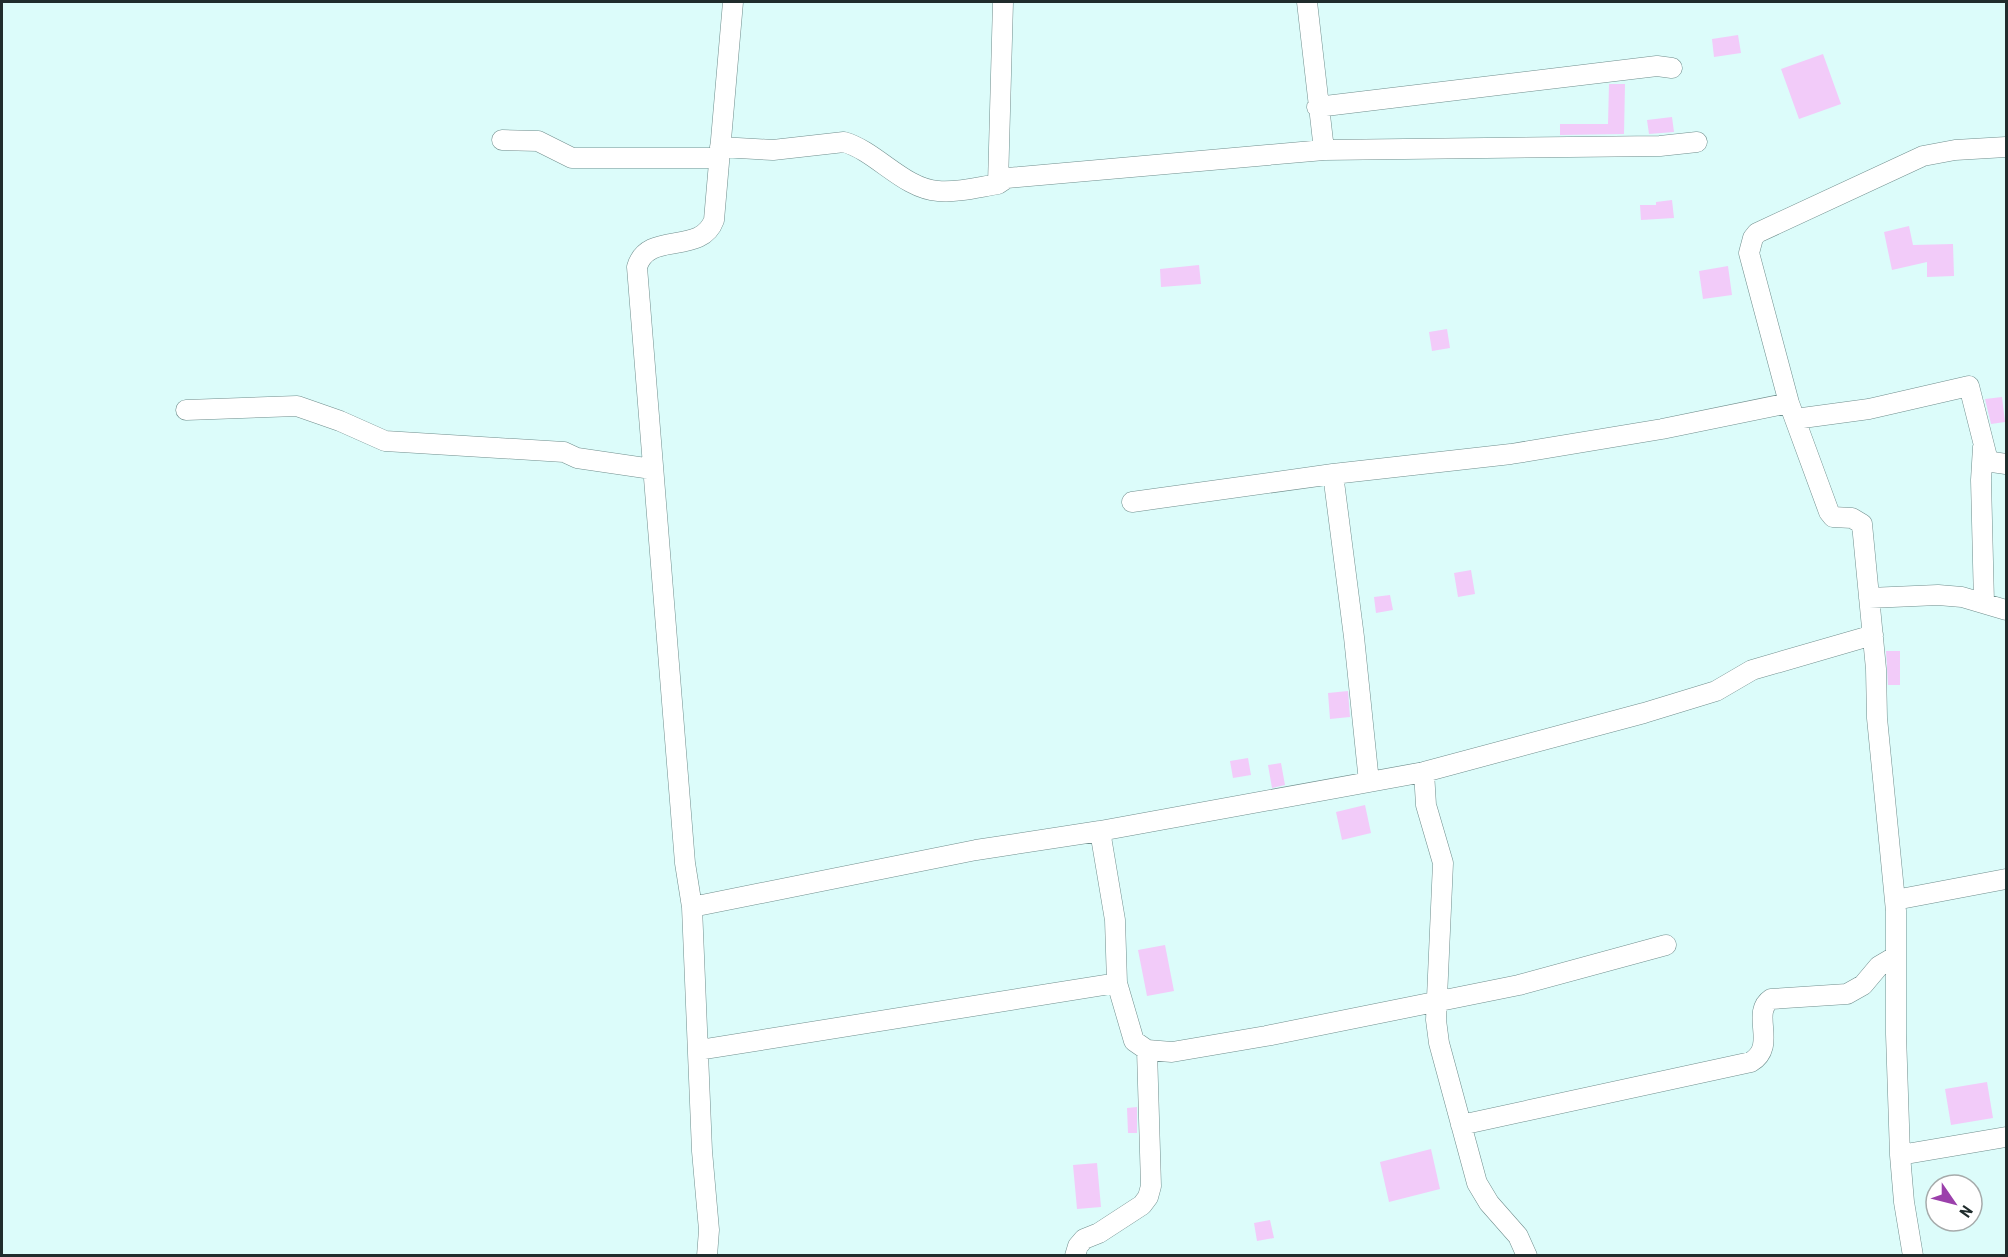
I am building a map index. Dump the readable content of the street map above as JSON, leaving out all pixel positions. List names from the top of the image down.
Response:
{
  "north": "bottom right"
}
